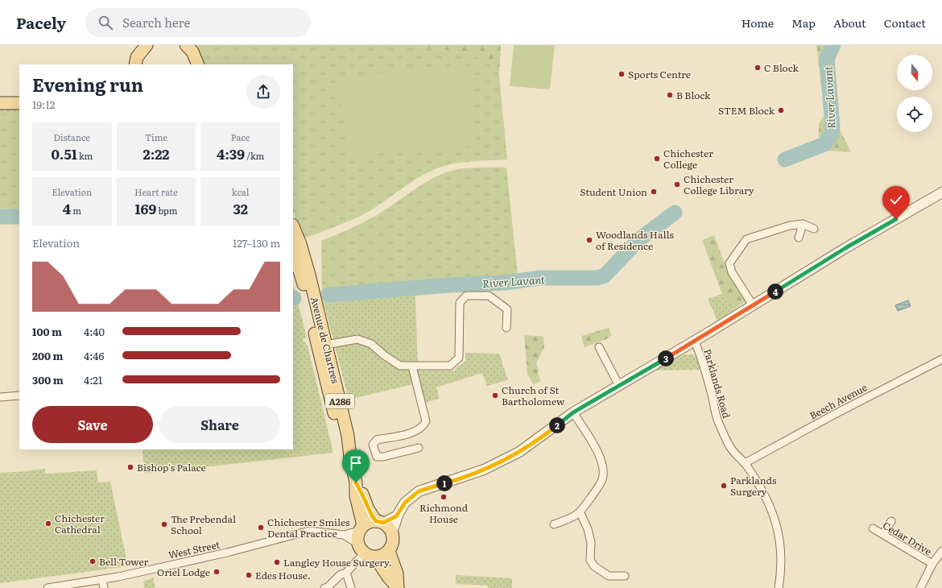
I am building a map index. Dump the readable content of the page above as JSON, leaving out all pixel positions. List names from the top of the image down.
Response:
{
  "streets": {
    "main road": ["Avenue de Chartres", "A286"],
    "street": [
      "Parklands Road",
      "Beech Avenue",
      "Cedar Drive",
      "West Street"
    ]
  },
  "crossings": [
    ["Avenue de Chartres", "West Street"],
    ["Parklands Road", "Beech Avenue"]
  ],
  "water": ["River Lavant"],
  "places": [
    "C Block",
    "Sports Centre",
    "B Block",
    "STEM Block",
    "Chichester College",
    "Chichester College Library",
    "Student Union",
    "Woodlands Halls of Residence",
    "Church of St Bartholomew",
    "Bishop's Palace",
    "Parklands Surgery",
    "Richmond House",
    "Chichester Cathedral",
    "The Prebendal School",
    "Chichester Smiles Dental Practice",
    "Bell Tower",
    "Langley House Surgery.",
    "Oriel Lodge",
    "Edes House."
  ],
  "north": "bottom",
  "page": {
    "header": "Pacely",
    "search": "Search here",
    "nav": [
      "Home",
      "Map",
      "About",
      "Contact"
    ],
    "heading": ["Evening run", "19:12"],
    "stats": [
      ["Distance", "0.51 km"],
      ["Time", "2:22"],
      ["Pace", "4:39 /km"],
      ["Elevation", "4 m"],
      ["Heart rate", "169 bpm"],
      ["kcal", "32"]
    ],
    "chart": ["Elevation", "127–130 m"],
    "pins": [
      "4",
      "3",
      "2",
      "1"
    ],
    "list": [
      {
        "name": "100 m",
        "note": "4:40"
      },
      {
        "name": "200 m",
        "note": "4:46"
      },
      {
        "name": "300 m",
        "note": "4:21"
      }
    ],
    "buttons": ["Save", "Share"]
  }
}
